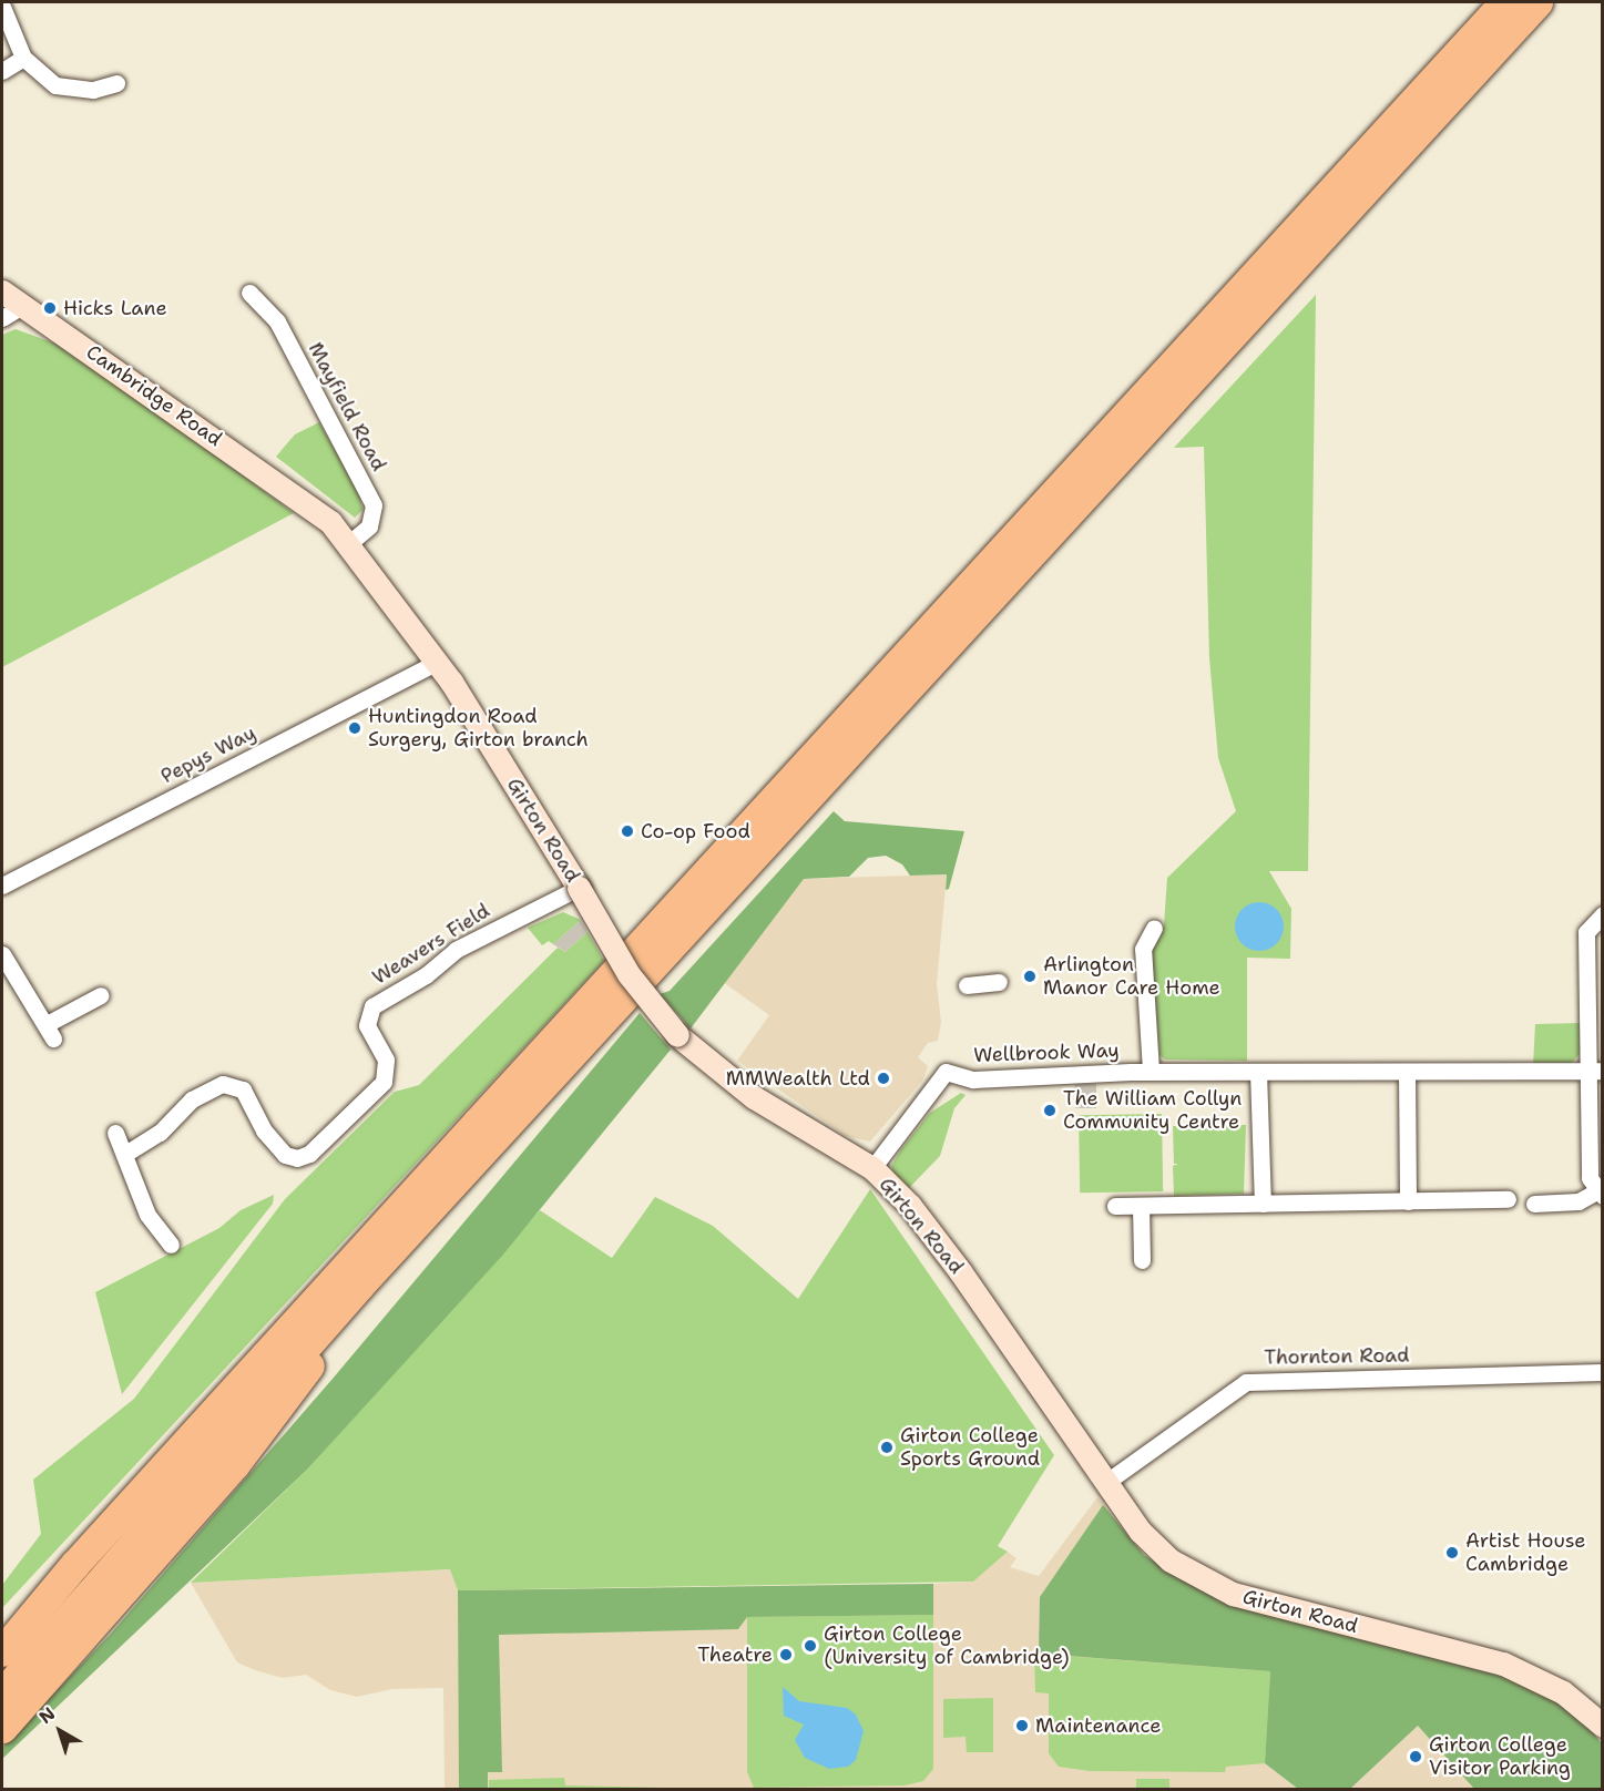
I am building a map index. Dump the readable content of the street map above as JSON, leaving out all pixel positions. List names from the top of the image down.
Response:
{
  "streets": {
    "street": [
      "Cambridge Road",
      "Mayfield Road",
      "Pepys Way",
      "Girton Road",
      "Weavers Field",
      "Wellbrook Way",
      "Thornton Road"
    ]
  },
  "crossings": [
    ["Cambridge Road", "Girton Road"],
    ["Mayfield Road", "Girton Road"],
    ["Pepys Way", "Girton Road"],
    ["Girton Road", "Weavers Field"],
    ["Girton Road", "Wellbrook Way"],
    ["Girton Road", "Thornton Road"]
  ],
  "places": [
    "Hicks Lane",
    "Huntingdon Road Surgery, Girton branch",
    "Co-op Food",
    "Arlington Manor Care Home",
    "MMWealth Ltd",
    "The William Collyn Community Centre",
    "Girton College Sports Ground",
    "Artist House Cambridge",
    "Girton College (University of Cambridge)",
    "Theatre",
    "Maintenance",
    "Girton College Visitor Parking"
  ],
  "north": "top left"
}
